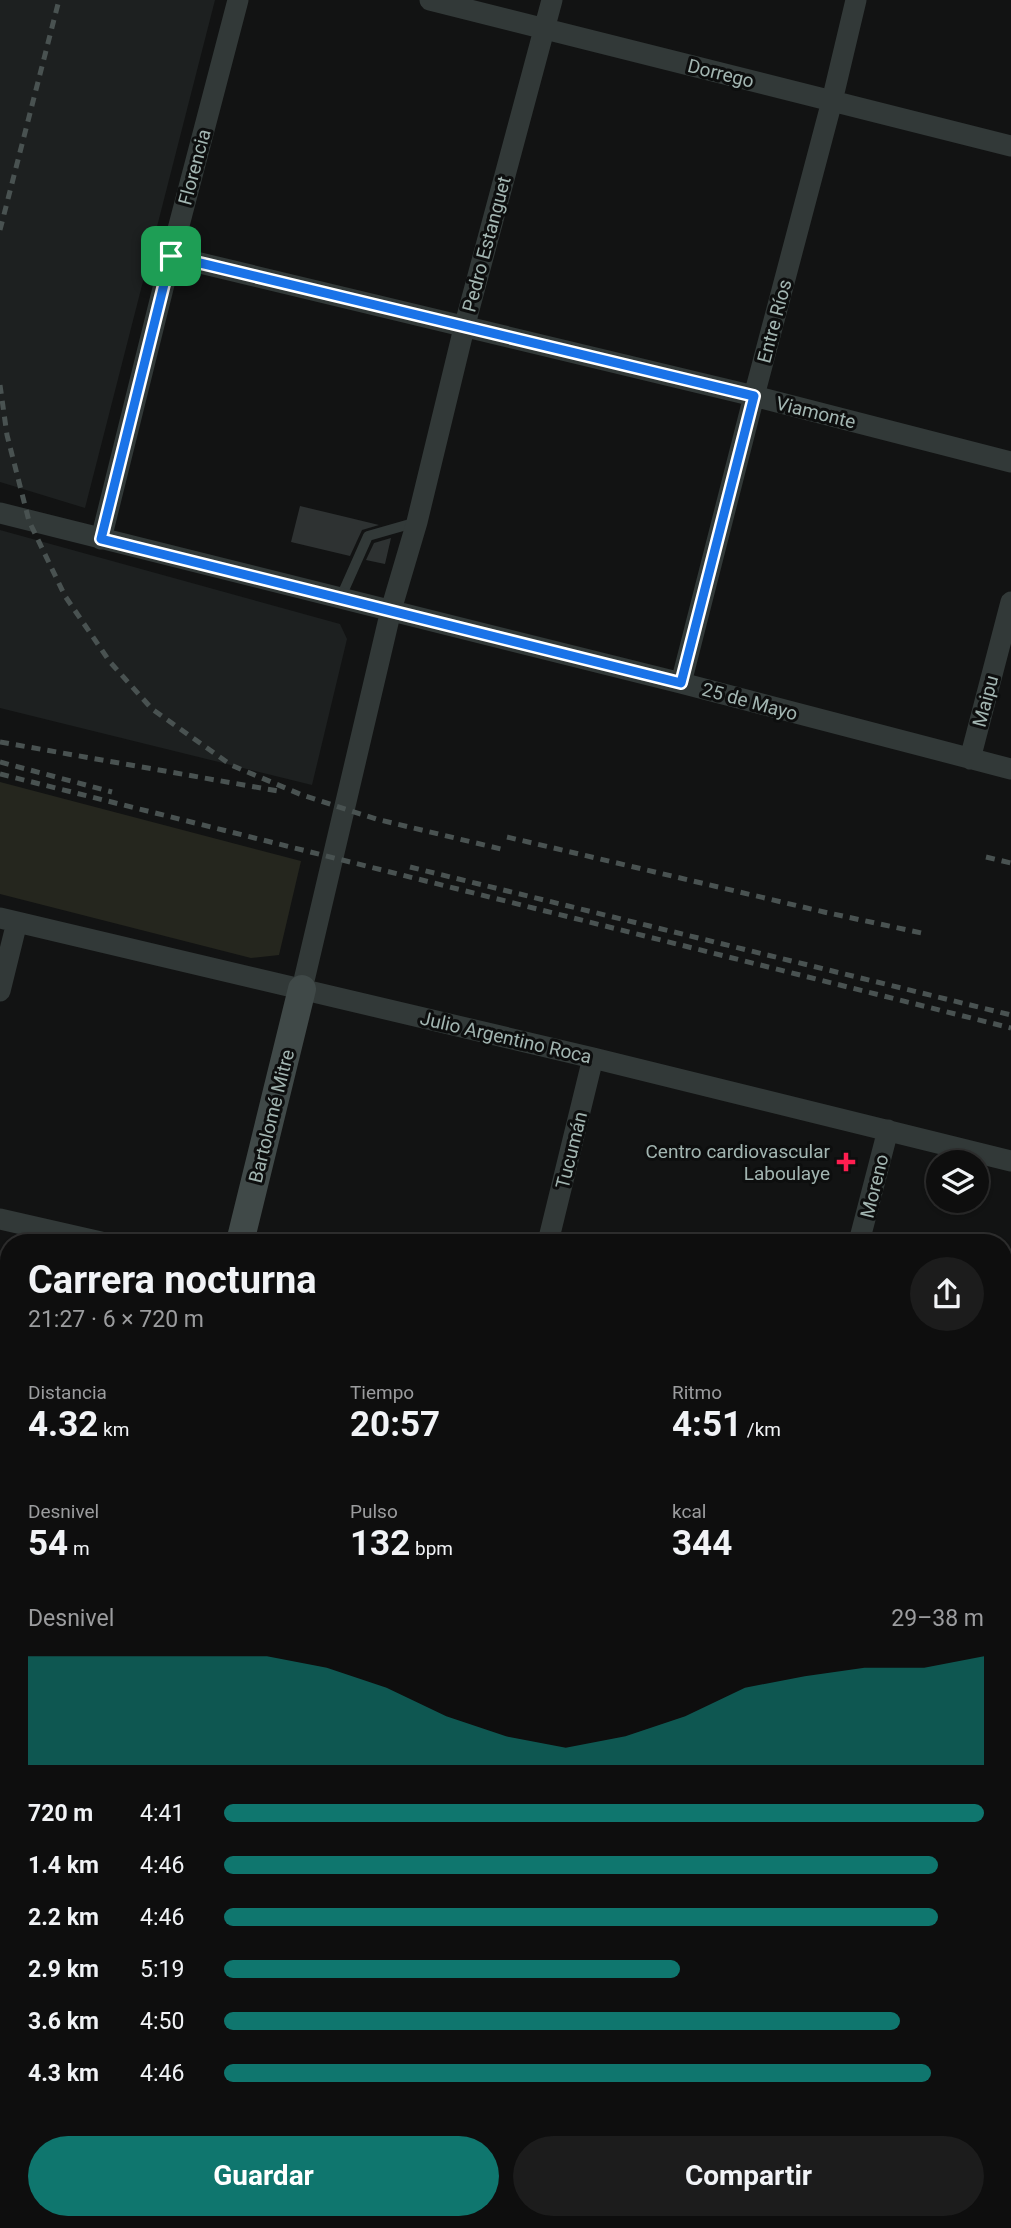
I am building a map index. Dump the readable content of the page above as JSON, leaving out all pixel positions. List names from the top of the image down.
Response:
{
  "streets": {
    "main road": ["Bartolomé Mitre"],
    "street": [
      "Dorrego",
      "Florencia",
      "Pedro Estanguet",
      "Entre Ríos",
      "Viamonte",
      "25 de Mayo",
      "Maipu",
      "Julio Argentino Roca",
      "Tucumán",
      "Moreno"
    ]
  },
  "crossings": [
    ["Dorrego", "Pedro Estanguet"],
    ["Dorrego", "Entre Ríos"],
    ["Florencia", "Viamonte"],
    ["Florencia", "25 de Mayo"],
    ["Pedro Estanguet", "Viamonte"],
    ["Pedro Estanguet", "25 de Mayo"],
    ["Pedro Estanguet", "Julio Argentino Roca"],
    ["Pedro Estanguet", "Bartolomé Mitre"],
    ["Entre Ríos", "Viamonte"],
    ["Entre Ríos", "25 de Mayo"],
    ["25 de Mayo", "Maipu"],
    ["Julio Argentino Roca", "Bartolomé Mitre"],
    ["Julio Argentino Roca", "Tucumán"],
    ["Julio Argentino Roca", "Moreno"]
  ],
  "places": {
    "health": ["Centro cardiovascular Laboulaye"]
  },
  "page": {
    "heading": ["Carrera nocturna", "21:27 · 6 × 720 m"],
    "stats": [
      ["Distancia", "4.32 km"],
      ["Tiempo", "20:57"],
      ["Ritmo", "4:51 /km"],
      ["Desnivel", "54 m"],
      ["Pulso", "132 bpm"],
      ["kcal", "344"]
    ],
    "chart": ["Desnivel", "29–38 m"],
    "list": [
      {
        "name": "720 m",
        "note": "4:41"
      },
      {
        "name": "1.4 km",
        "note": "4:46"
      },
      {
        "name": "2.2 km",
        "note": "4:46"
      },
      {
        "name": "2.9 km",
        "note": "5:19"
      },
      {
        "name": "3.6 km",
        "note": "4:50"
      },
      {
        "name": "4.3 km",
        "note": "4:46"
      }
    ],
    "buttons": ["Guardar", "Compartir"]
  }
}
